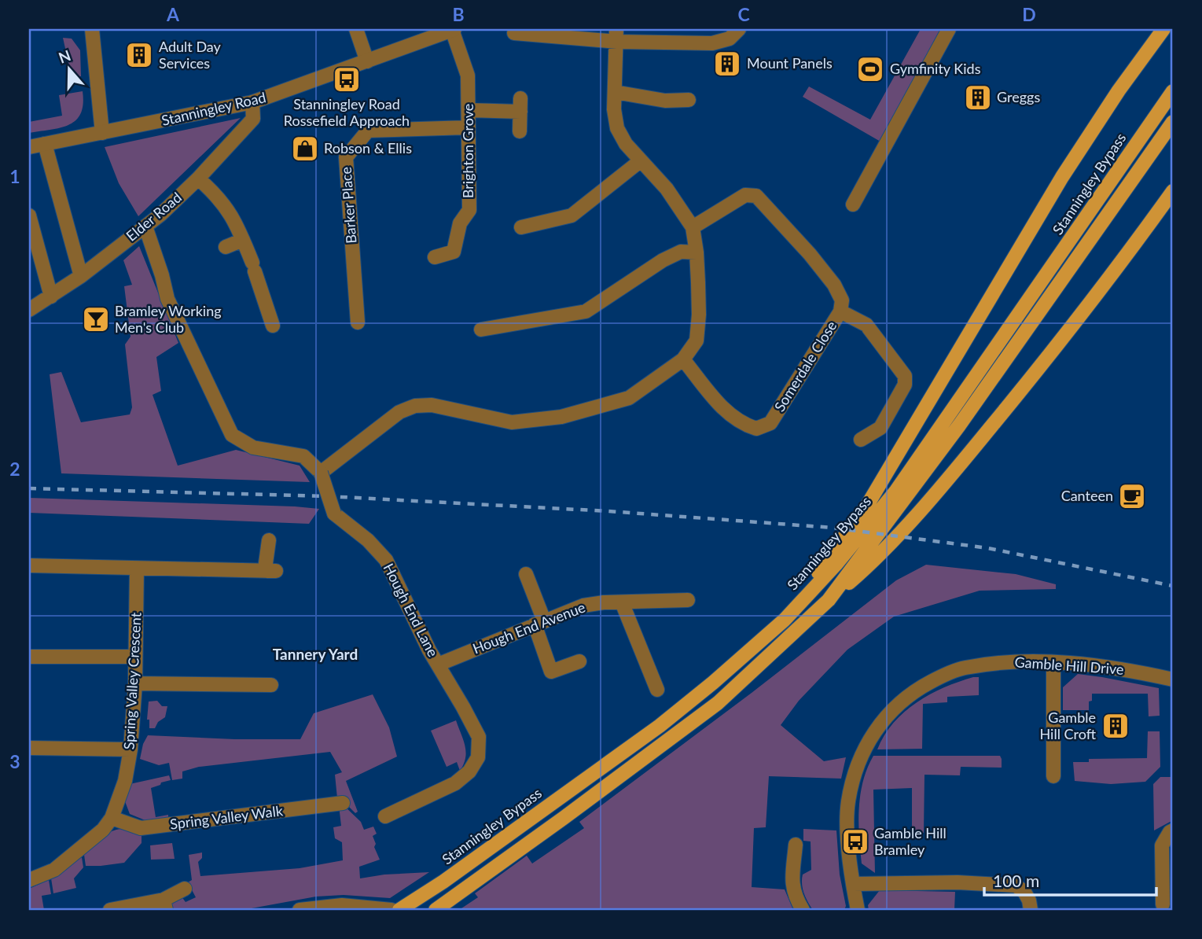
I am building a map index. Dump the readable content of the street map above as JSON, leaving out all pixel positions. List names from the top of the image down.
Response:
{
  "streets": {
    "main road": ["Stanningley Bypass"],
    "street": [
      "Stanningley Road",
      "Brighton Grove",
      "Barker Place",
      "Elder Road",
      "Somerdale Close",
      "Hough End Lane",
      "Hough End Avenue",
      "Gamble Hill Drive",
      "Spring Valley Crescent",
      "Spring Valley Walk"
    ]
  },
  "crossings": [
    ["Stanningley Road", "Brighton Grove"],
    ["Stanningley Road", "Elder Road"],
    ["Brighton Grove", "Barker Place"],
    ["Hough End Lane", "Hough End Avenue"],
    ["Spring Valley Crescent", "Spring Valley Walk"]
  ],
  "districts": ["Tannery Yard"],
  "places": {
    "building": [
      "Adult Day Services",
      "Mount Panels",
      "Greggs",
      "Gamble Hill Croft"
    ],
    "sports": ["Gymfinity Kids"],
    "bus stop": ["Stanningley Road Rossefield Approach", "Gamble Hill Bramley"],
    "shop": ["Robson & Ellis"],
    "bar": ["Bramley Working Men's Club"],
    "cafe": ["Canteen"]
  },
  "scale_bar": "100 m",
  "north": "top",
  "grid": {
    "columns": [
      "A",
      "B",
      "C",
      "D"
    ],
    "rows": ["1", "2", "3"]
  }
}
